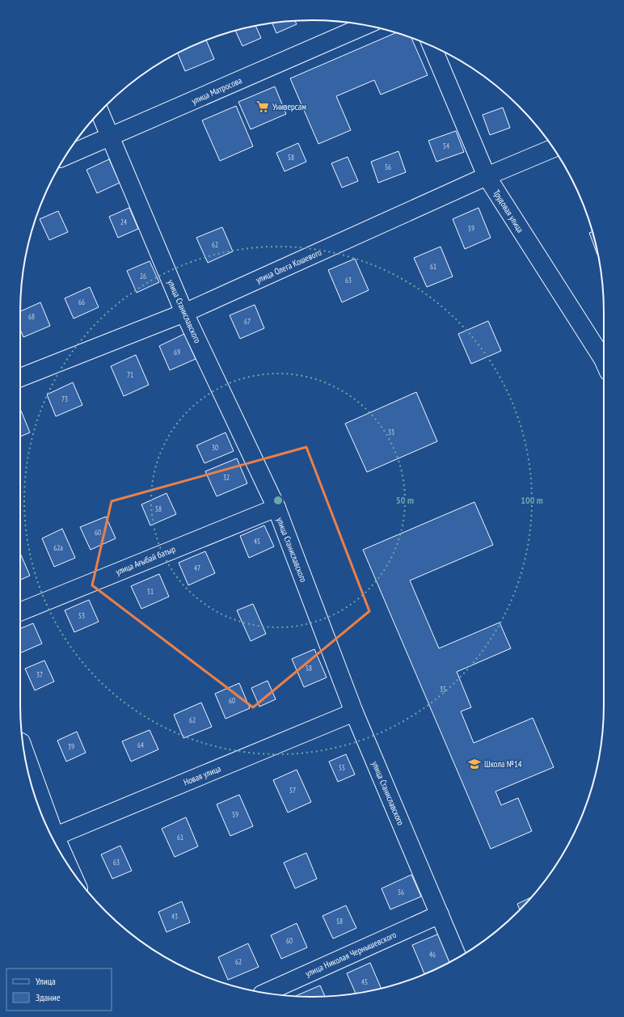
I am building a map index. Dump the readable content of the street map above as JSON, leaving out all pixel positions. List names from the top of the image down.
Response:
{
  "streets": {
    "street": [
      "улица Матросова",
      "Трудовая улица",
      "улица Олега Кошевого",
      "улица Станиславского",
      "улица Ағыбай батыр",
      "Новая улица",
      "улица Николая Чернышевского"
    ]
  },
  "crossings": [
    ["улица Матросова", "улица Станиславского"],
    ["Трудовая улица", "улица Олега Кошевого"],
    ["улица Олега Кошевого", "улица Станиславского"],
    ["улица Станиславского", "улица Ағыбай батыр"],
    ["улица Станиславского", "Новая улица"],
    ["улица Станиславского", "улица Николая Чернышевского"]
  ],
  "places": {
    "supermarket": ["Универсам"],
    "school or university": ["Школа №14"]
  },
  "house_numbers": [
    "54",
    "58",
    "56",
    "24",
    "59",
    "62",
    "61",
    "26",
    "63",
    "66",
    "68",
    "67",
    "69",
    "71",
    "73",
    "33",
    "30",
    "32",
    "58",
    "60",
    "45",
    "62а",
    "47",
    "51",
    "53",
    "58",
    "37",
    "35",
    "60",
    "62",
    "64",
    "39",
    "55",
    "57",
    "59",
    "61",
    "63",
    "56",
    "43",
    "58",
    "60",
    "46",
    "62",
    "45"
  ],
  "legend": ["Улица", "Здание"],
  "rings": ["50 m", "100 m"]
}
